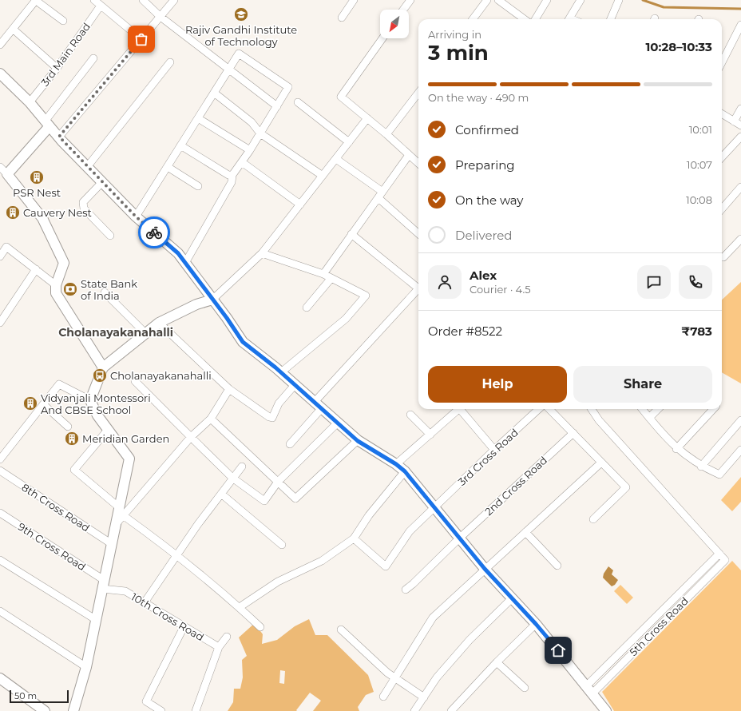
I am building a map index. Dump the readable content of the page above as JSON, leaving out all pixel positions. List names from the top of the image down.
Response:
{
  "streets": {
    "street": [
      "3rd Main Road",
      "3rd Cross Road",
      "2nd Cross Road",
      "8th Cross Road",
      "9th Cross Road",
      "10th Cross Road",
      "5th Cross Road"
    ]
  },
  "crossings": [
    ["9th Cross Road", "10th Cross Road"]
  ],
  "districts": ["Cholanayakanahalli"],
  "places": {
    "school or university": ["Rajiv Gandhi Institute of Technology"],
    "building": [
      "PSR Nest",
      "Cauvery Nest",
      "Vidyanjali Montessori And CBSE School",
      "Meridian Garden"
    ],
    "bank": ["State Bank of India"],
    "bus stop": ["Cholanayakanahalli"]
  },
  "scale_bar": "50 m",
  "north": "bottom left",
  "page": {
    "heading": ["3 min", "Arriving in", "10:28–10:33"],
    "panel": [
      "Alex",
      "Courier · 4.5",
      "Order #8522",
      "₹783"
    ],
    "bar": "On the way · 490 m",
    "list": [
      ["Confirmed", "10:01"],
      ["Preparing", "10:07"],
      ["On the way", "10:08"],
      "Delivered"
    ],
    "buttons": ["Help", "Share"],
    "scale": "50 m"
  }
}
